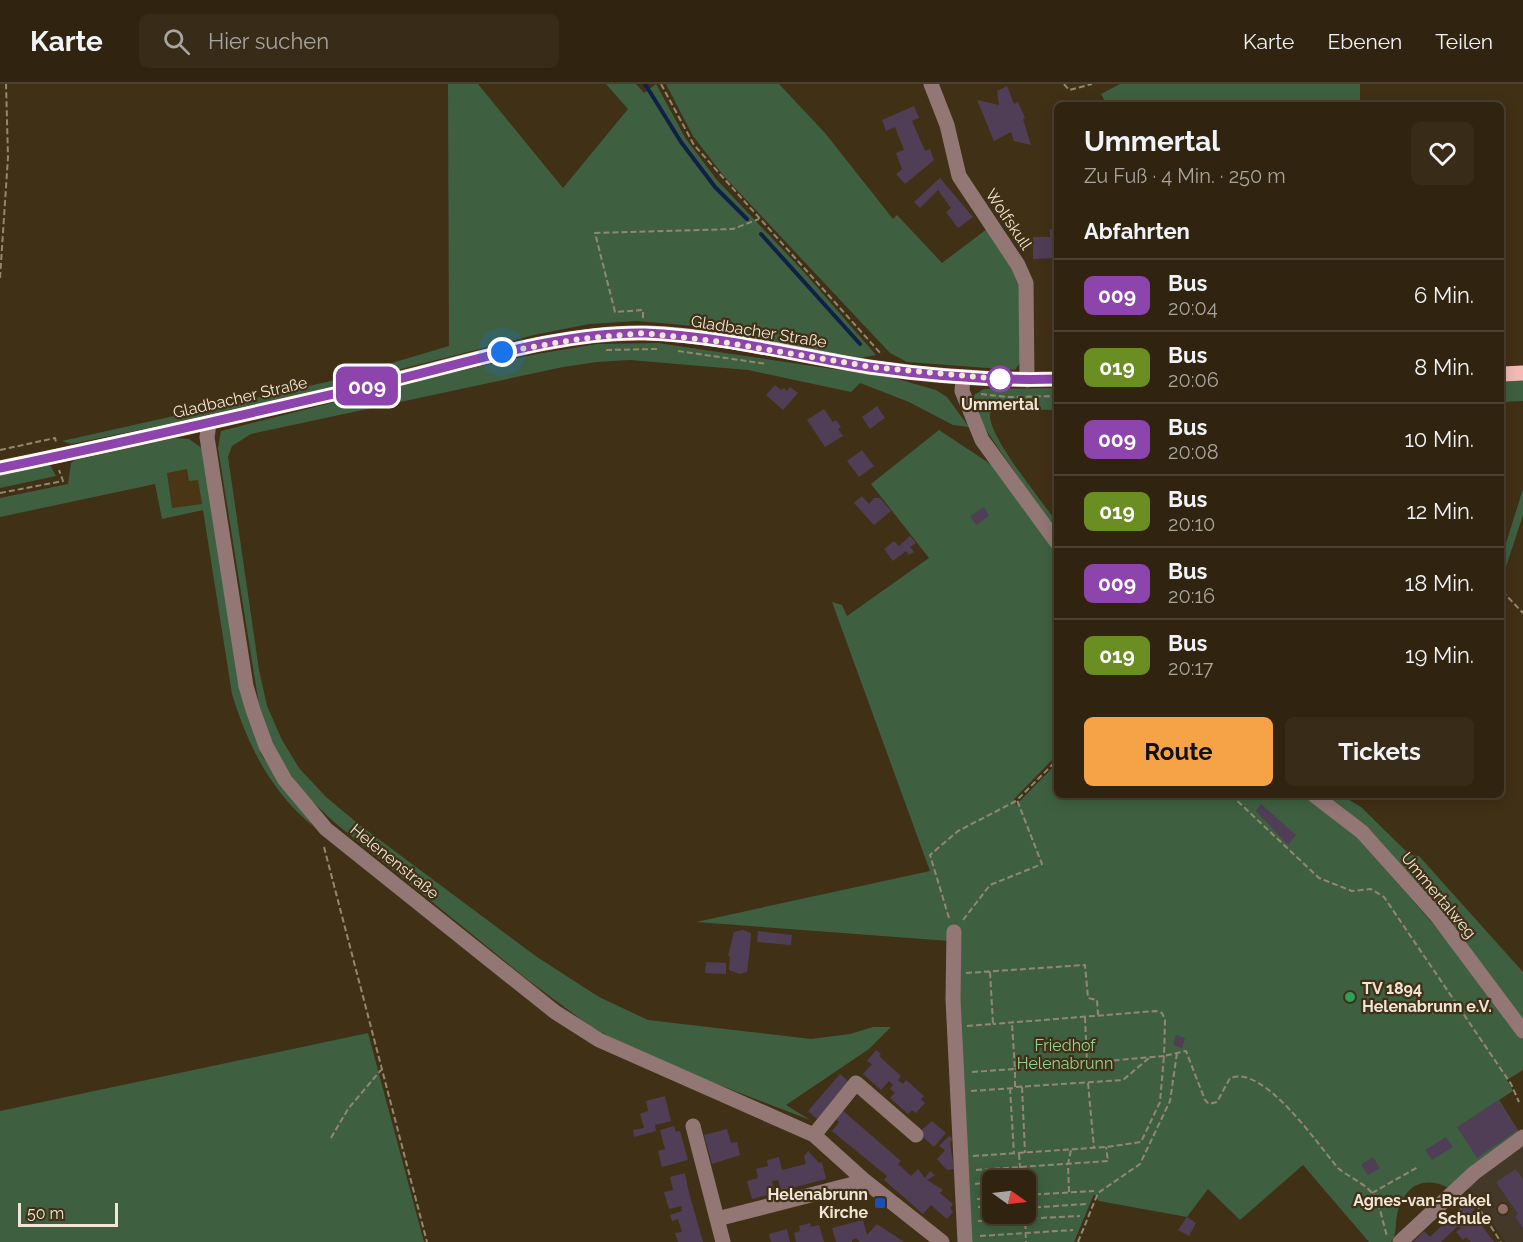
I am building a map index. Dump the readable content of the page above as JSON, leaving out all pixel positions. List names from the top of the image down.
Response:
{
  "streets": {
    "main road": ["Gladbacher Straße"],
    "street": ["Wolfskull", "Helenenstraße", "Ummertalweg"]
  },
  "crossings": [
    ["Wolfskull", "Gladbacher Straße"],
    ["Gladbacher Straße", "Helenenstraße"]
  ],
  "parks": ["Friedhof Helenabrunn"],
  "places": {
    "other": ["Ummertal", "TV 1894 Helenabrunn e.V.", "Agnes-van-Brakel Schule"],
    "transit": ["Helenabrunn Kirche"]
  },
  "lines": ["bus line 009"],
  "scale_bar": "50 m",
  "north": "right",
  "page": {
    "header": "Karte",
    "search": "Hier suchen",
    "nav": ["Karte", "Ebenen", "Teilen"],
    "on_map": "009",
    "heading": [
      ["Ummertal", "Zu Fuß · 4 Min. · 250 m"],
      "Abfahrten"
    ],
    "list": [
      {
        "mark": "009",
        "name": "Bus",
        "note": "20:04",
        "value": "6 Min."
      },
      {
        "mark": "019",
        "name": "Bus",
        "note": "20:06",
        "value": "8 Min."
      },
      {
        "mark": "009",
        "name": "Bus",
        "note": "20:08",
        "value": "10 Min."
      },
      {
        "mark": "019",
        "name": "Bus",
        "note": "20:10",
        "value": "12 Min."
      },
      {
        "mark": "009",
        "name": "Bus",
        "note": "20:16",
        "value": "18 Min."
      },
      {
        "mark": "019",
        "name": "Bus",
        "note": "20:17",
        "value": "19 Min."
      }
    ],
    "buttons": ["Route", "Tickets"],
    "scale": "50 m"
  }
}
